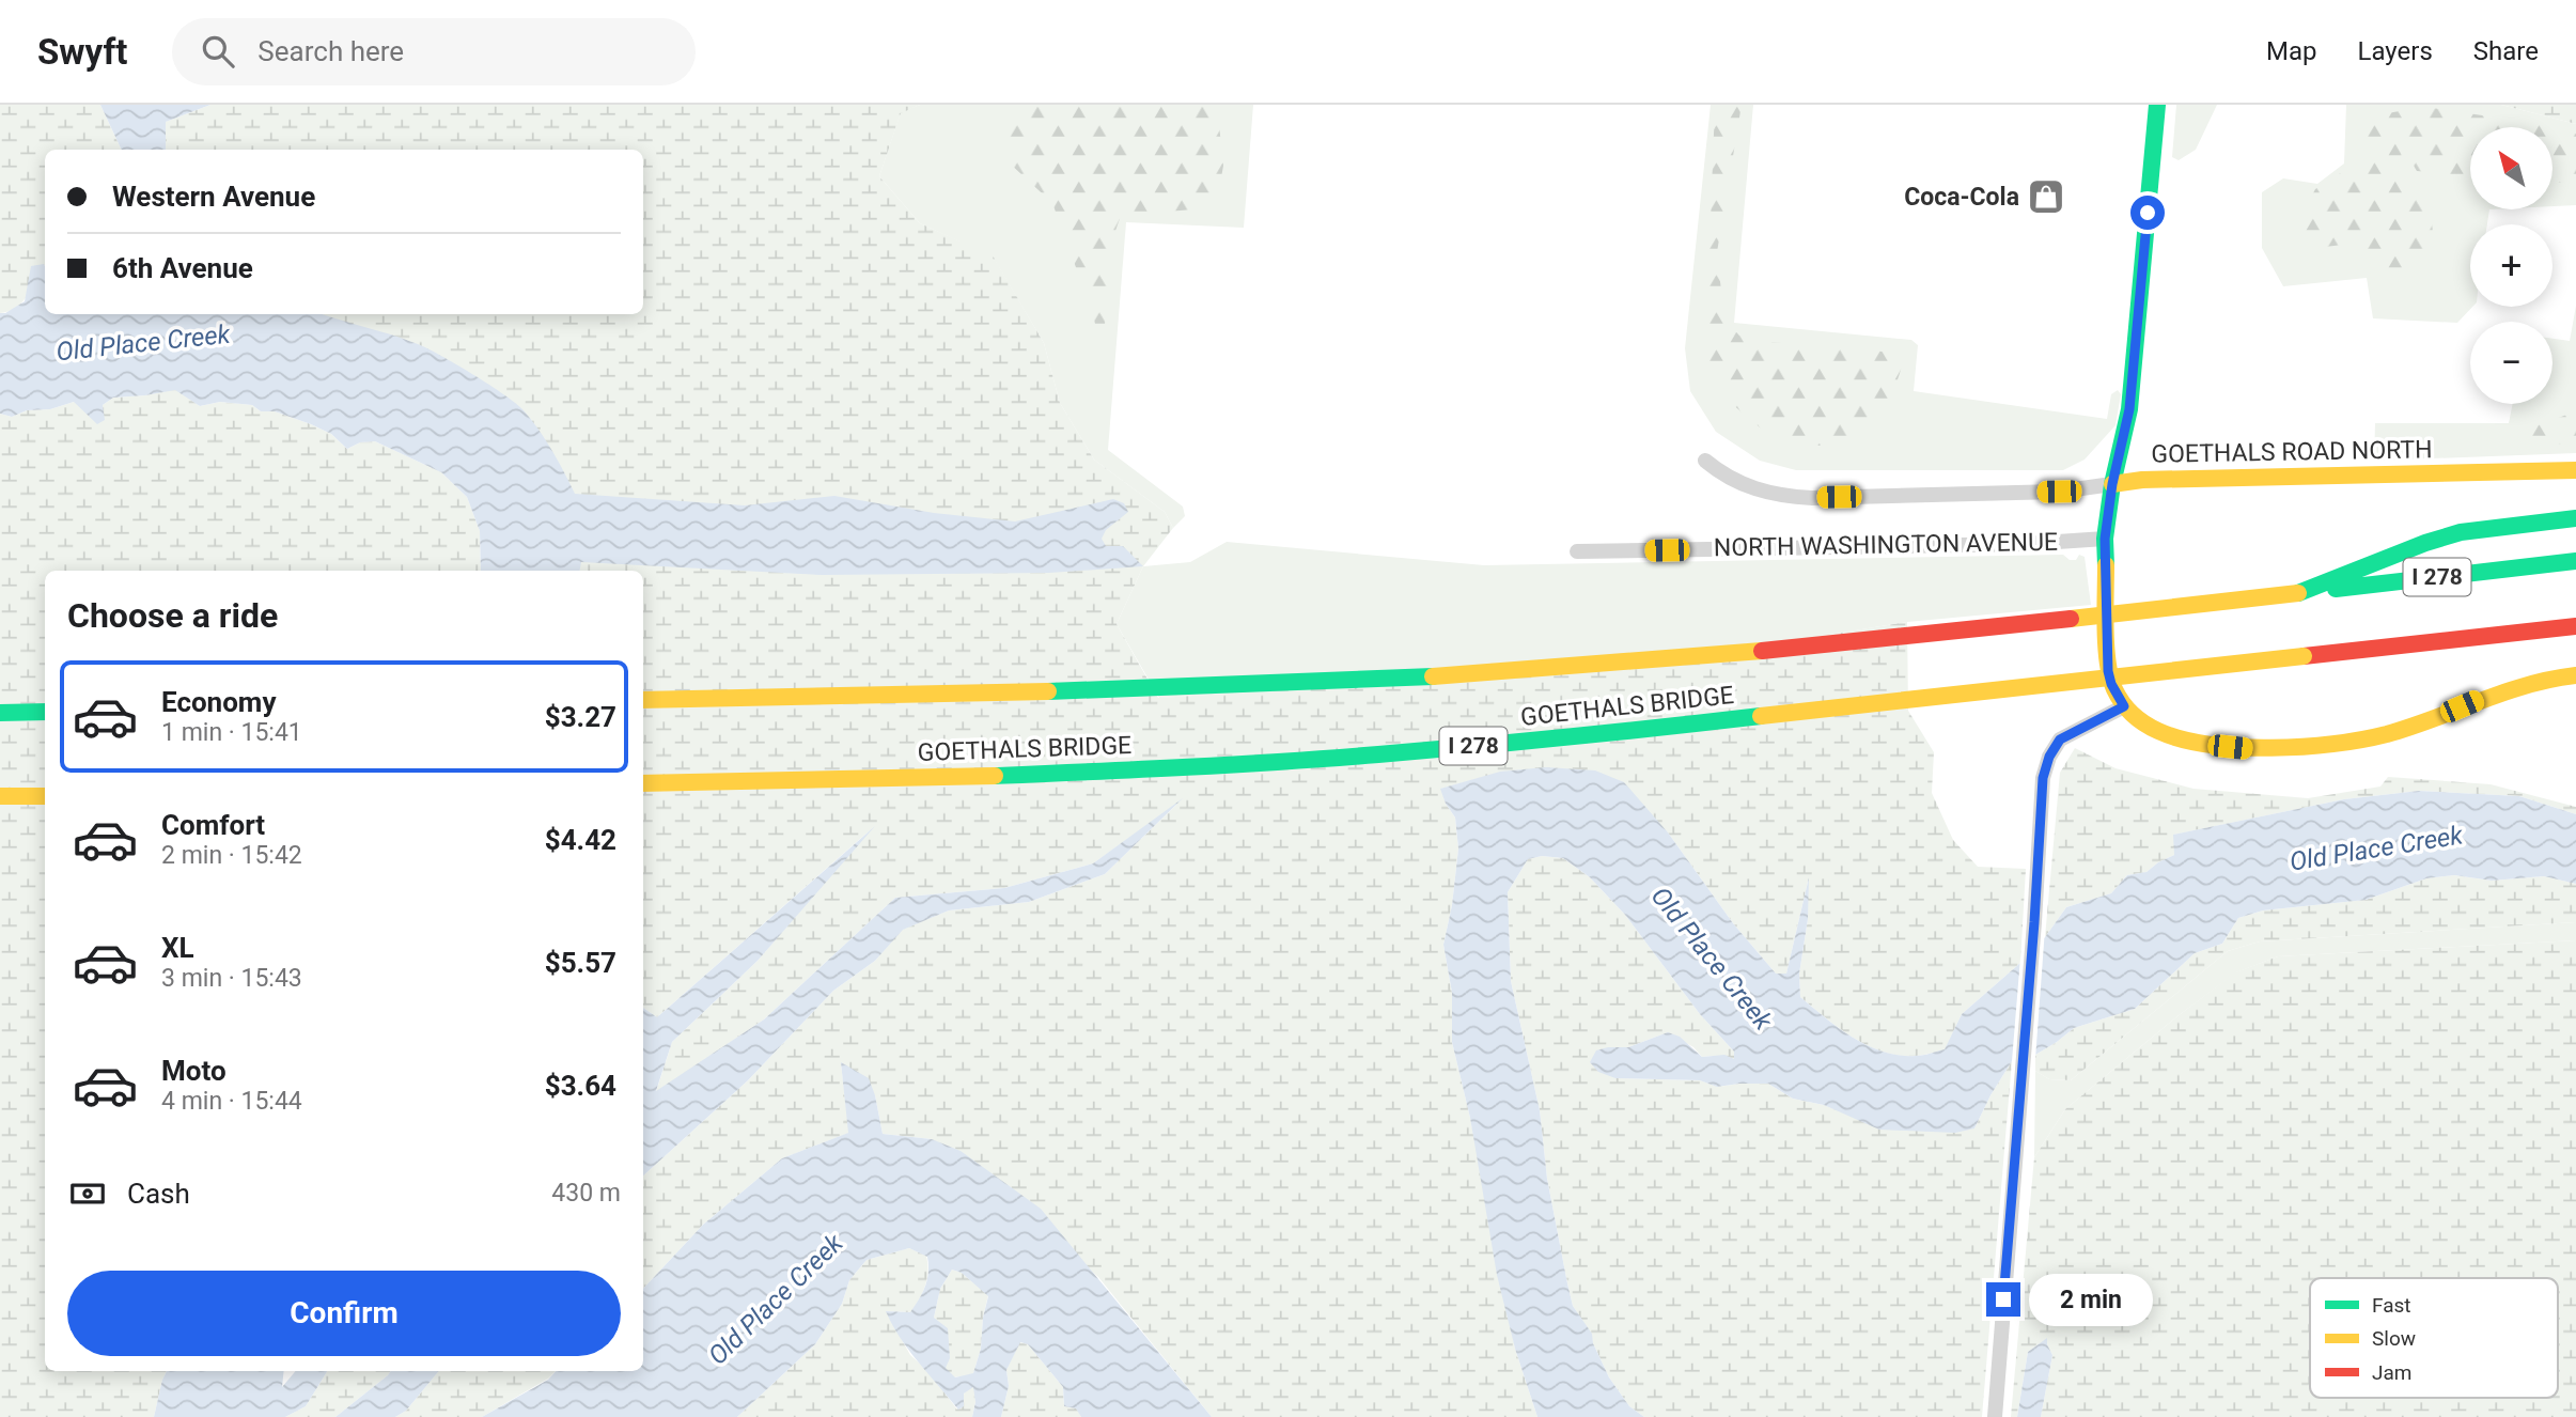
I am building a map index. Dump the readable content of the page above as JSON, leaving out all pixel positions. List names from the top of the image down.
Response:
{
  "streets": {
    "main road": ["GOETHALS ROAD NORTH", "I 278", "GOETHALS BRIDGE"],
    "street": ["NORTH WASHINGTON AVENUE"]
  },
  "crossings": [
    ["I 278", "GOETHALS BRIDGE"]
  ],
  "water": ["Old Place Creek"],
  "places": {
    "shop": ["Coca-Cola"]
  },
  "legend": ["Fast", "Slow", "Jam"],
  "north": "top left",
  "page": {
    "header": "Swyft",
    "search": "Search here",
    "nav": ["Map", "Layers", "Share"],
    "map_buttons": ["+", "−"],
    "banner": ["Western Avenue", "6th Avenue"],
    "heading": "Choose a ride",
    "list": [
      {
        "name": "Economy",
        "note": "1 min · 15:41",
        "value": "$3.27"
      },
      {
        "name": "Comfort",
        "note": "2 min · 15:42",
        "value": "$4.42"
      },
      {
        "name": "XL",
        "note": "3 min · 15:43",
        "value": "$5.57"
      },
      {
        "name": "Moto",
        "note": "4 min · 15:44",
        "value": "$3.64"
      }
    ],
    "pay": ["Cash", "430 m"],
    "buttons": "Confirm",
    "bubble": "2 min"
  }
}
